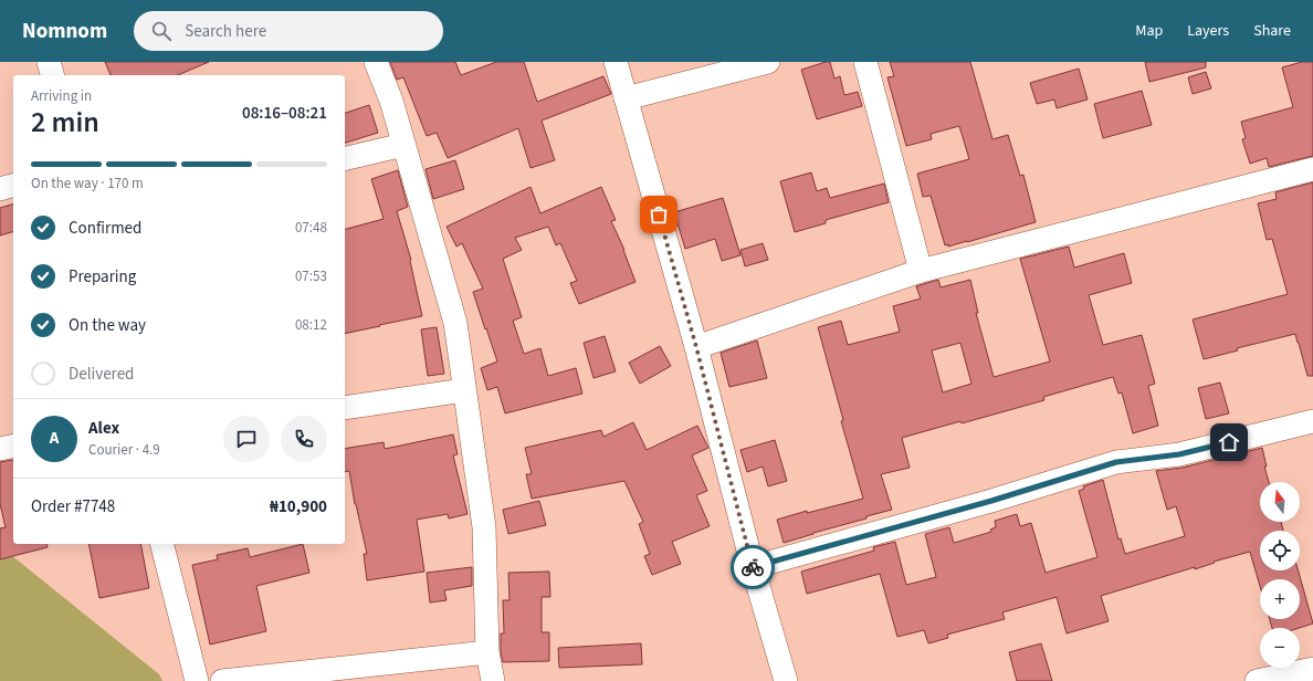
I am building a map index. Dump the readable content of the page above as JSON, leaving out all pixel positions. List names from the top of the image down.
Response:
{
  "north": "top",
  "page": {
    "header": "Nomnom",
    "search": "Search here",
    "nav": ["Map", "Layers", "Share"],
    "heading": ["2 min", "Arriving in", "08:16–08:21"],
    "panel": [
      "Alex",
      "Courier · 4.9",
      "Order #7748",
      "₦10,900"
    ],
    "bar": "On the way · 170 m",
    "list": [
      ["Confirmed", "07:48"],
      ["Preparing", "07:53"],
      ["On the way", "08:12"],
      "Delivered"
    ],
    "round": "A",
    "map_buttons": ["+", "−"]
  }
}
